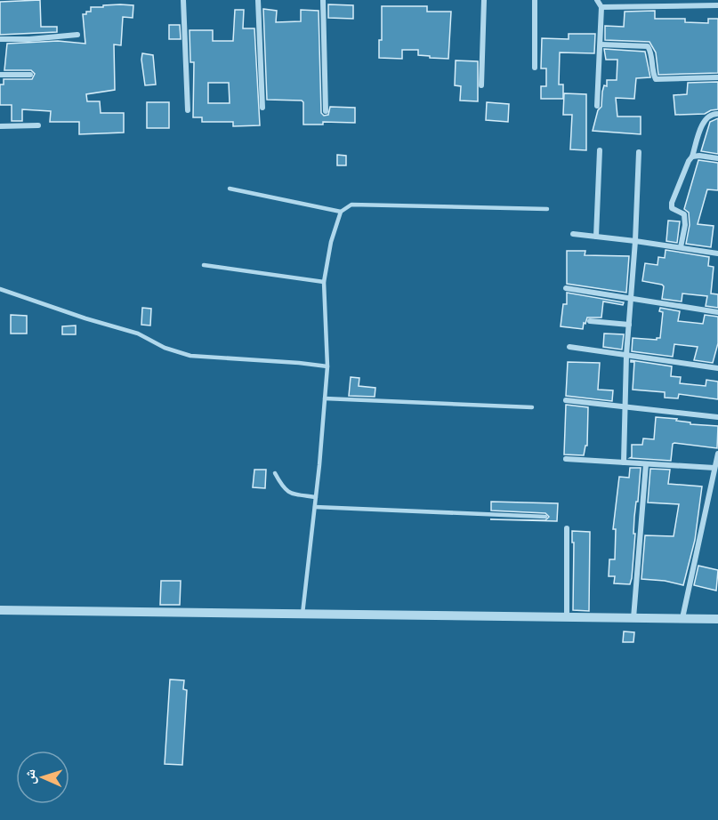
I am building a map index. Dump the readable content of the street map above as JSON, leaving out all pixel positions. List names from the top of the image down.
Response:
{
  "north": "left"
}
